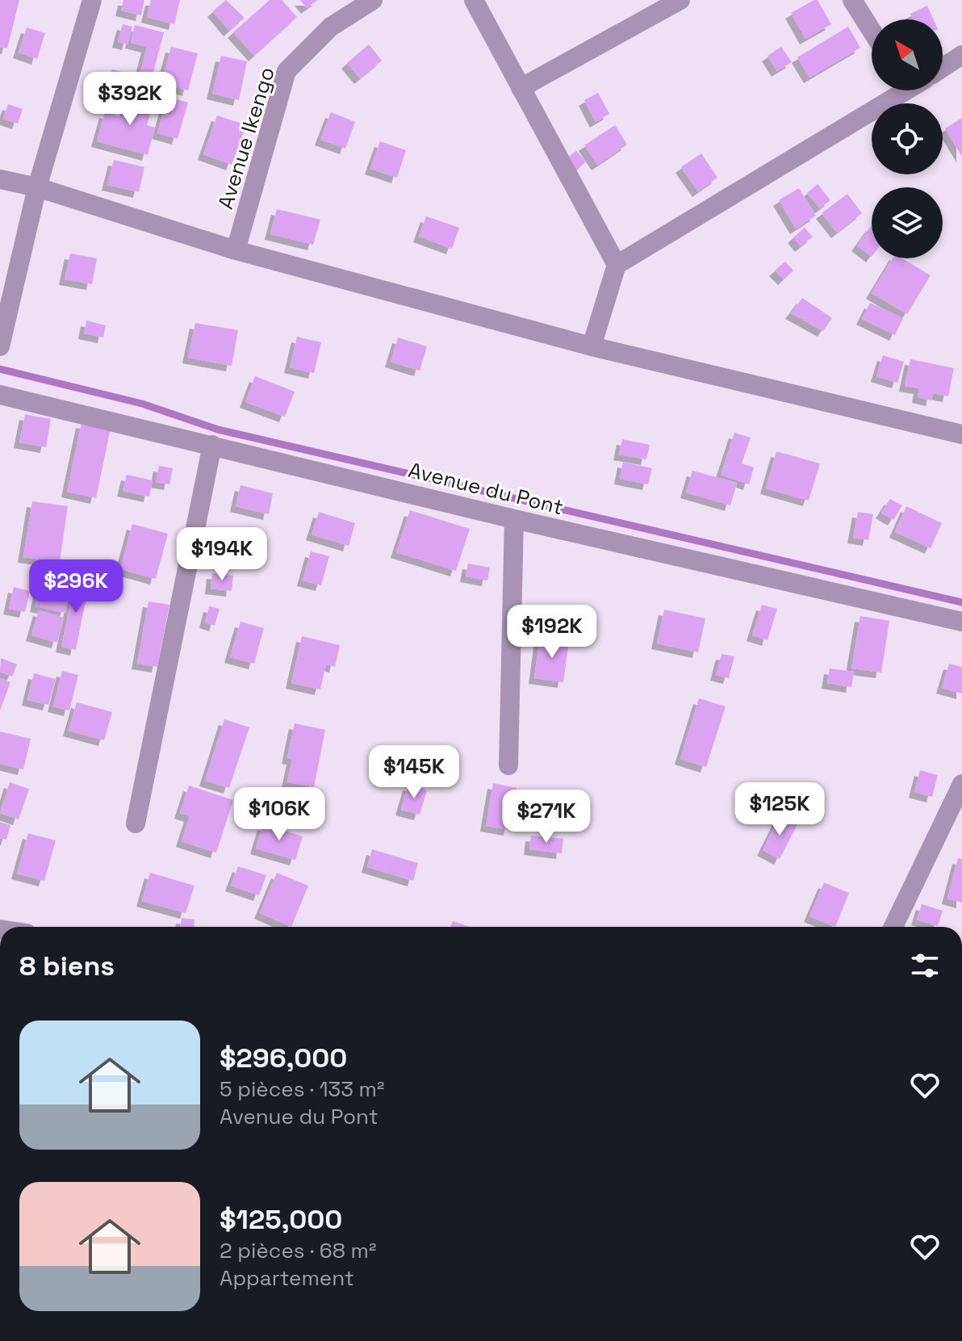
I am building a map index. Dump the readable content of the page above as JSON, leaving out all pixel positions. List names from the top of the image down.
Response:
{
  "streets": {
    "street": ["Avenue Ikengo", "Avenue du Pont"]
  },
  "north": "top left",
  "page": {
    "price": [
      "$392K",
      "$194K",
      "$296K",
      "$192K",
      "$145K",
      "$125K",
      "$106K",
      "$271K"
    ],
    "heading": "8 biens",
    "list": [
      {
        "name": "$296,000",
        "note": "5 pièces · 133 m² · Avenue du Pont"
      },
      {
        "name": "$125,000",
        "note": "2 pièces · 68 m² · Appartement"
      }
    ]
  }
}
